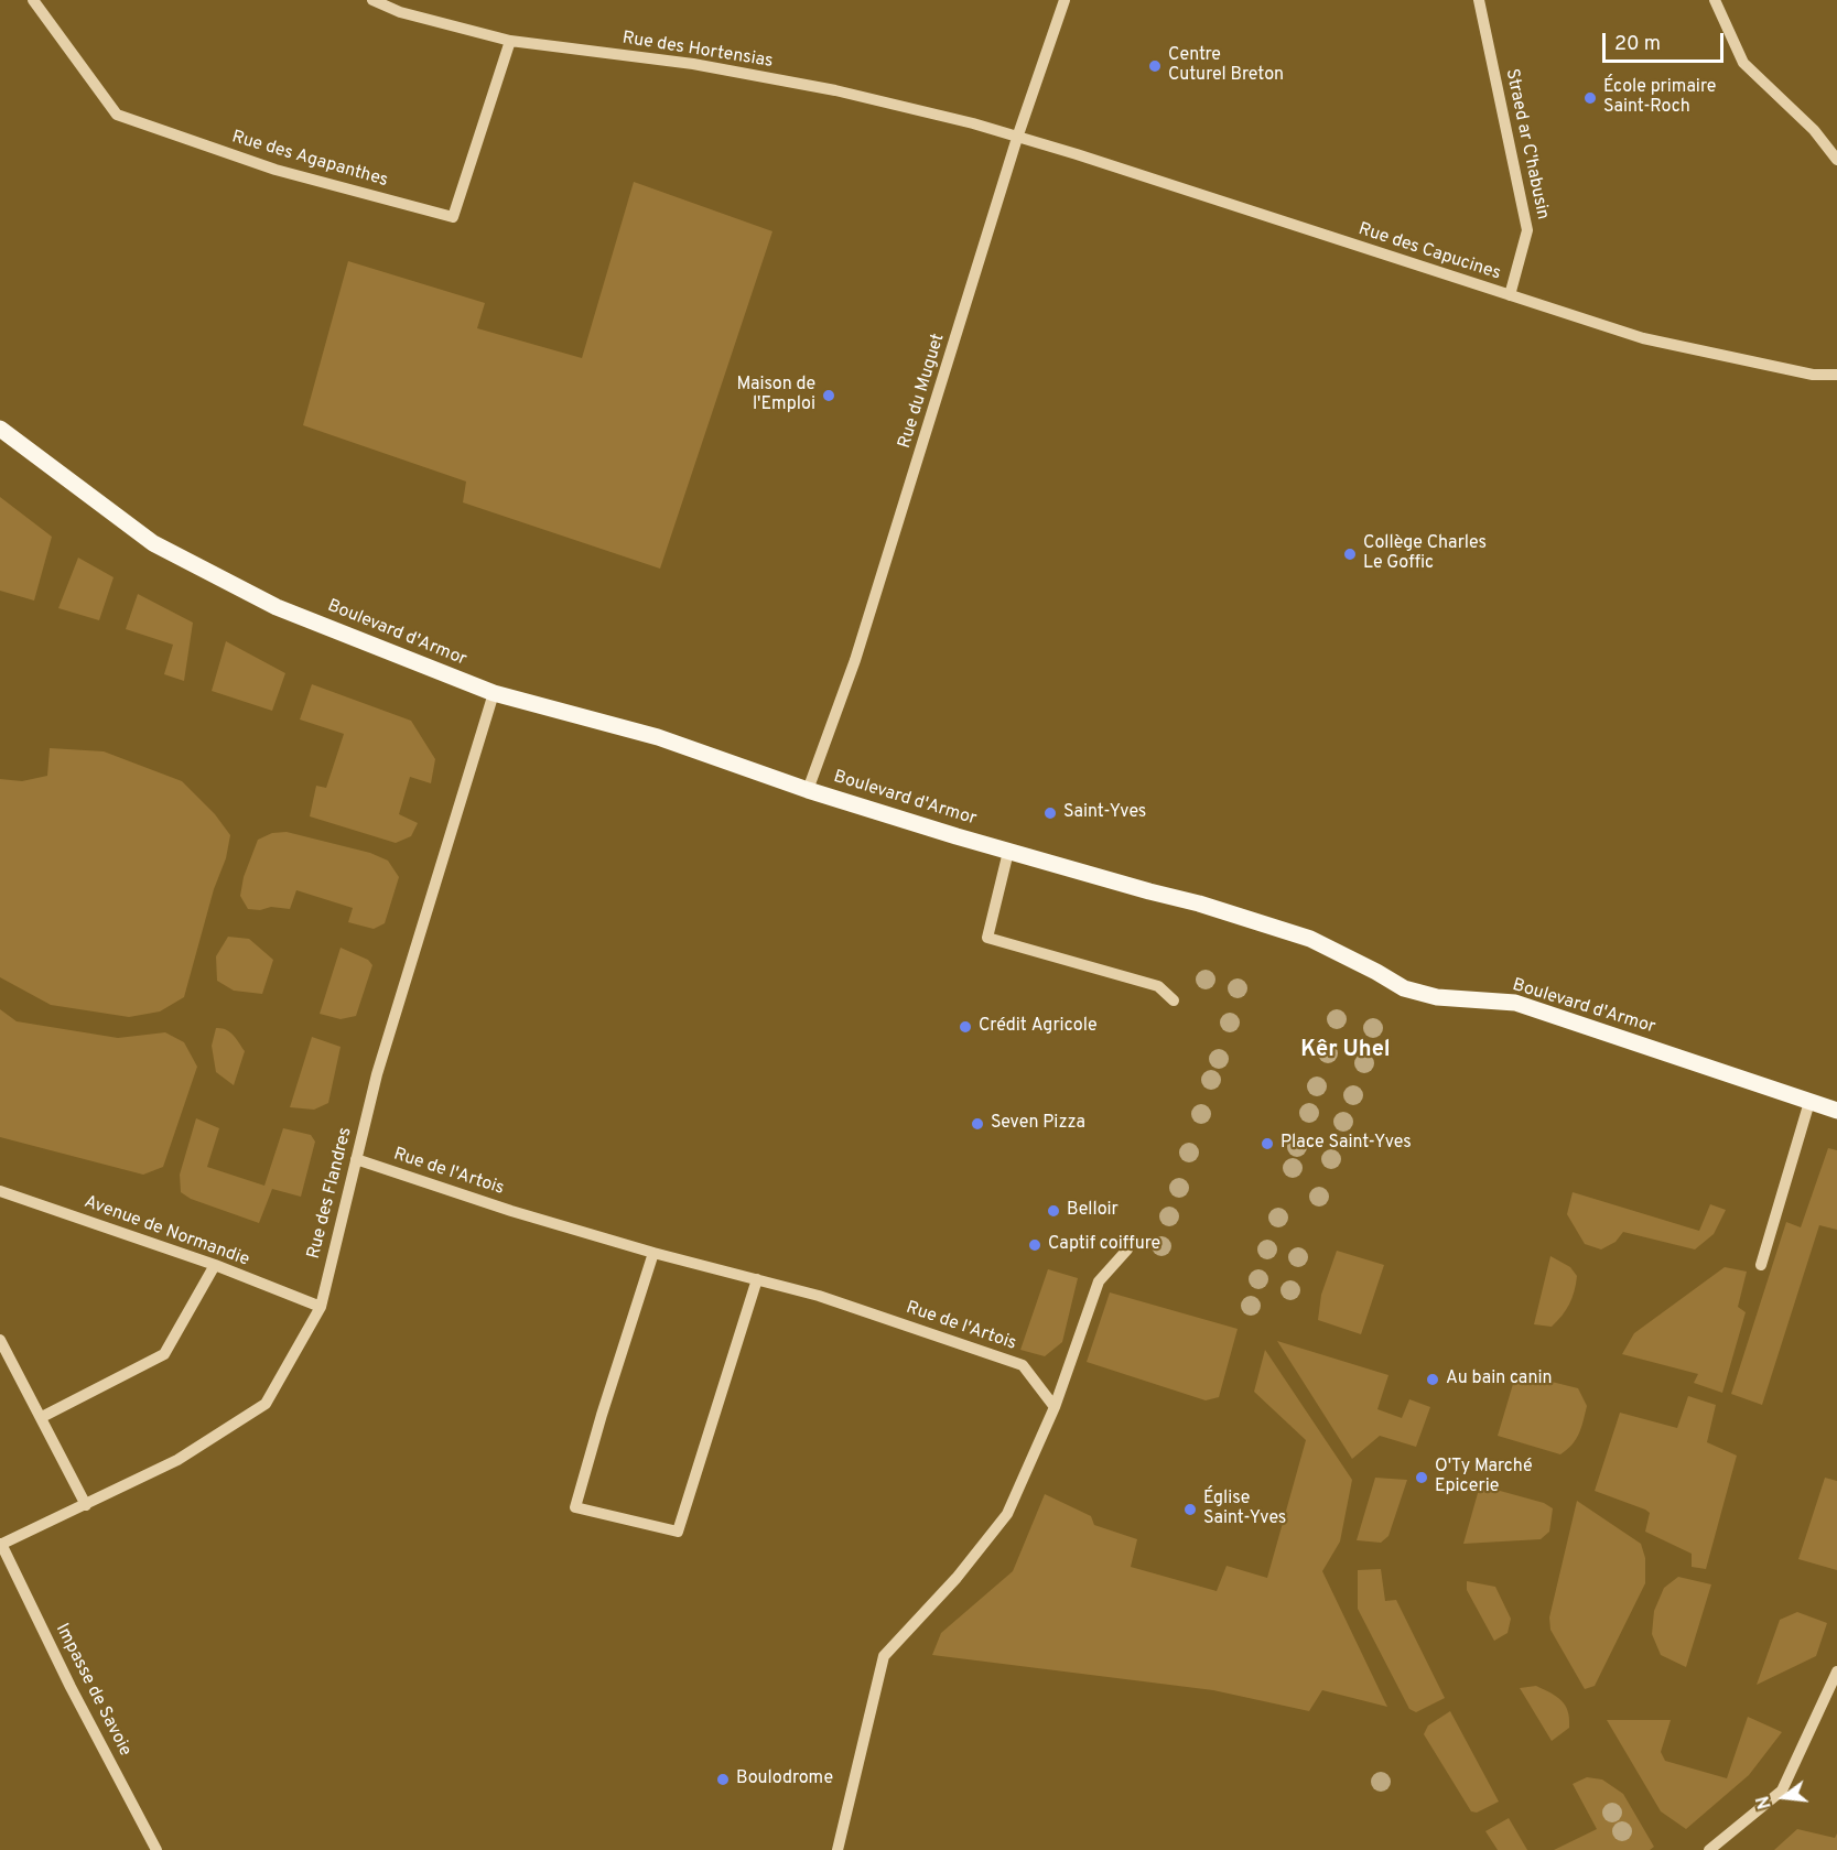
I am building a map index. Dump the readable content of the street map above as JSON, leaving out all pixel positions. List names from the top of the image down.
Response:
{
  "streets": {
    "main road": ["Boulevard d'Armor"],
    "street": [
      "Rue des Hortensias",
      "Straed ar C'habusin",
      "Rue des Agapanthes",
      "Rue des Capucines",
      "Rue du Muguet",
      "Rue de l'Artois",
      "Rue des Flandres",
      "Avenue de Normandie",
      "Impasse de Savoie"
    ]
  },
  "crossings": [
    ["Rue des Hortensias", "Rue des Agapanthes"],
    ["Rue des Hortensias", "Rue des Capucines"],
    ["Rue des Hortensias", "Rue du Muguet"],
    ["Straed ar C'habusin", "Rue des Capucines"],
    ["Rue des Capucines", "Rue du Muguet"],
    ["Rue du Muguet", "Boulevard d'Armor"],
    ["Boulevard d'Armor", "Rue des Flandres"],
    ["Rue de l'Artois", "Rue des Flandres"],
    ["Rue des Flandres", "Avenue de Normandie"],
    ["Rue des Flandres", "Impasse de Savoie"]
  ],
  "districts": ["Kêr Uhel"],
  "places": [
    "Centre Cuturel Breton",
    "École primaire Saint-Roch",
    "Maison de l'Emploi",
    "Collège Charles Le Goffic",
    "Saint-Yves",
    "Crédit Agricole",
    "Seven Pizza",
    "Place Saint-Yves",
    "Belloir",
    "Captif coiffure",
    "Au bain canin",
    "O'Ty Marché Epicerie",
    "Église Saint-Yves",
    "Boulodrome"
  ],
  "scale_bar": "20 m",
  "north": "left"
}
